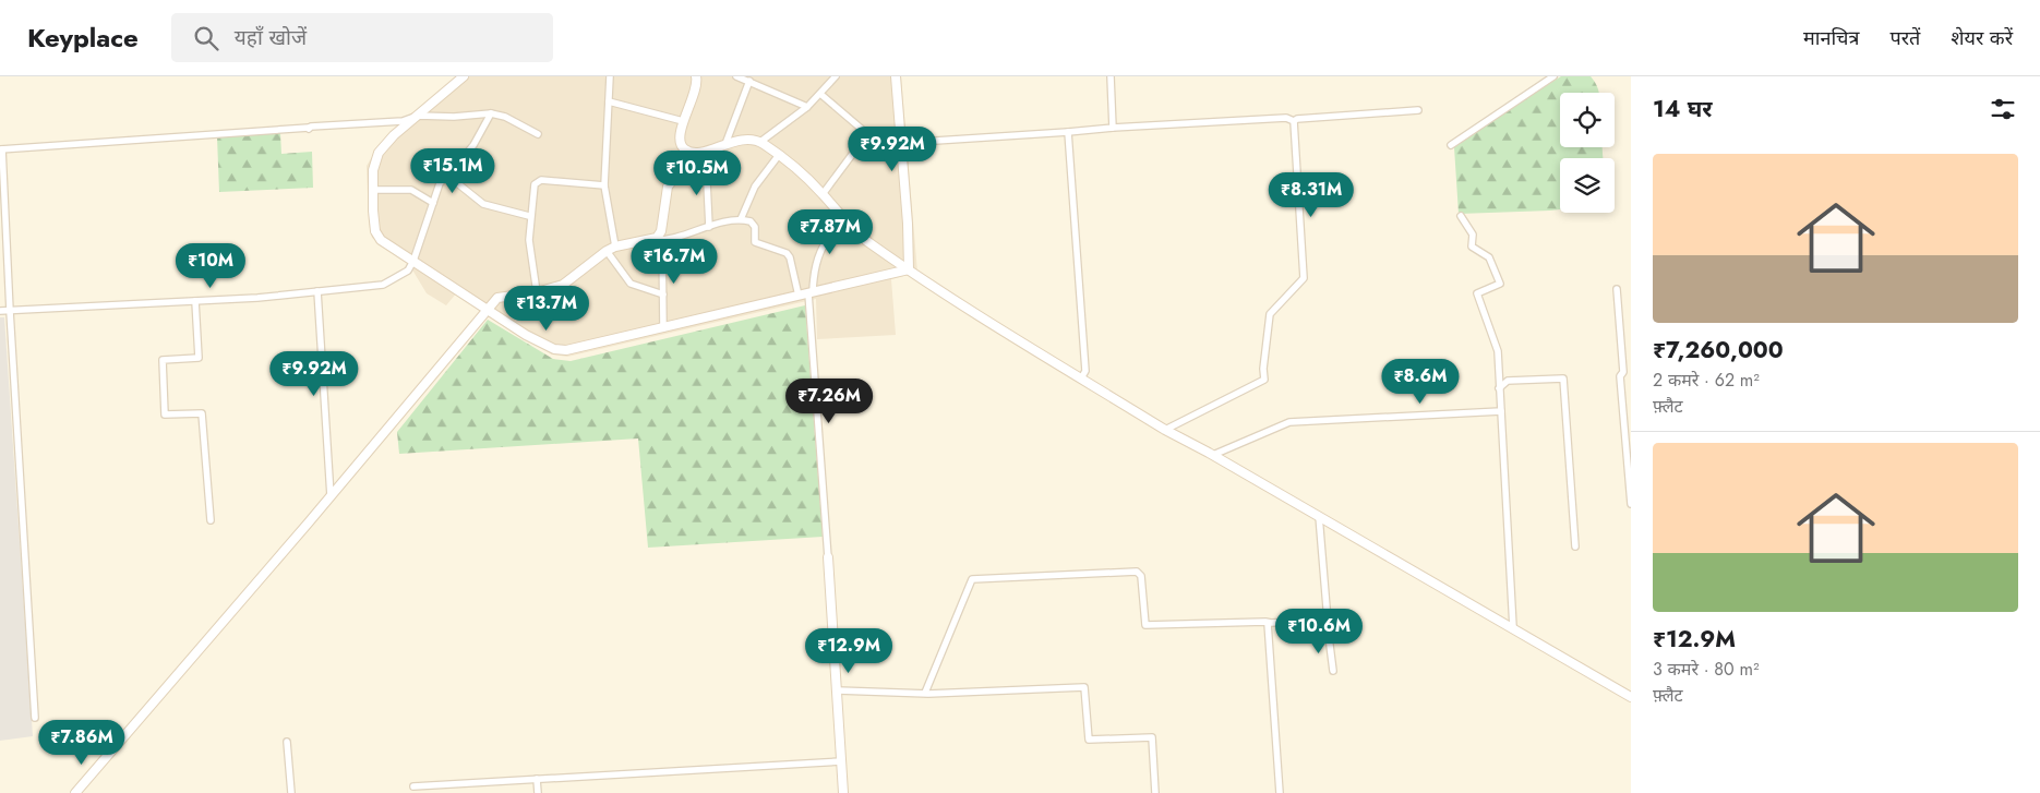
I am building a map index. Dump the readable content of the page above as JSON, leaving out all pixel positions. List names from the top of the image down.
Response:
{
  "page": {
    "header": "Keyplace",
    "search": "यहाँ खोजें",
    "nav": ["मानचित्र", "परतें", "शेयर करें"],
    "heading": "14 घर",
    "price": [
      "₹9.92M",
      "₹15.1M",
      "₹10.5M",
      "₹8.31M",
      "₹7.87M",
      "₹16.7M",
      "₹10M",
      "₹13.7M",
      "₹9.92M",
      "₹8.6M",
      "₹7.26M",
      "₹10.6M",
      "₹12.9M",
      "₹7.86M"
    ],
    "list": [
      {
        "name": "₹7,260,000",
        "note": "2 कमरे · 62 m² · फ़्लैट"
      },
      {
        "name": "₹12.9M",
        "note": "3 कमरे · 80 m² · फ़्लैट"
      }
    ]
  }
}
